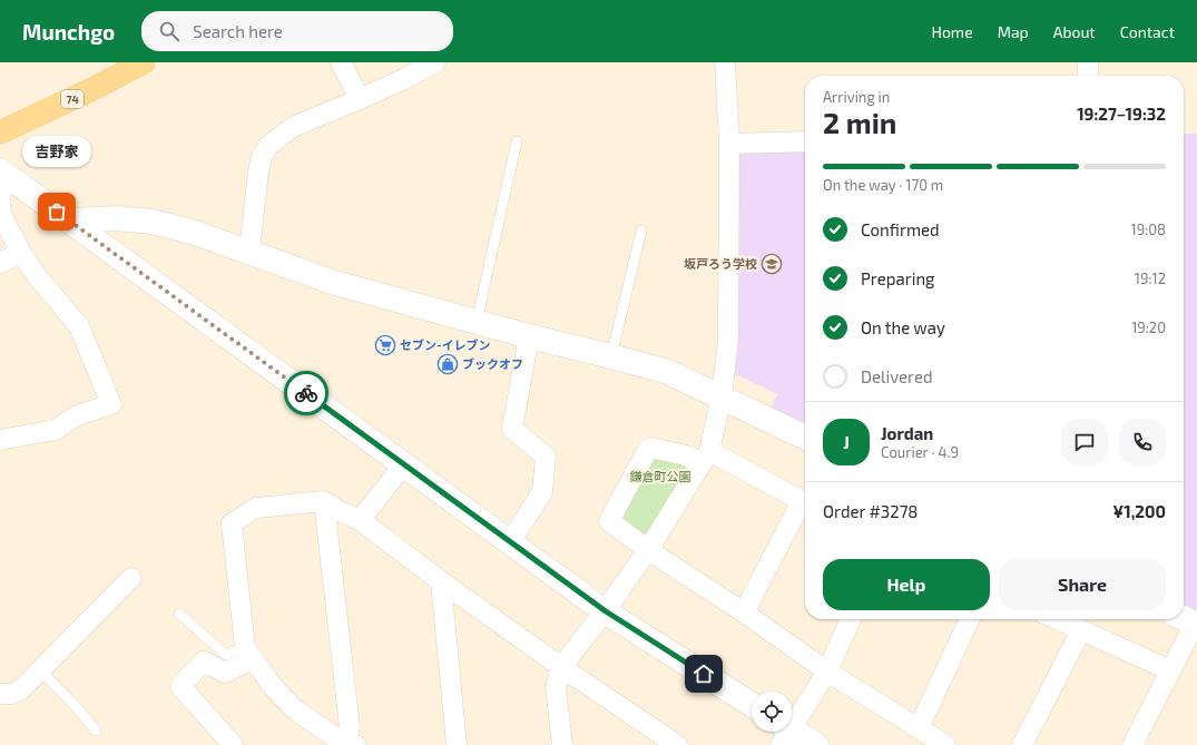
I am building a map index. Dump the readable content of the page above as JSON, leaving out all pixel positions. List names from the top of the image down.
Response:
{
  "streets": {
    "main road": ["74"]
  },
  "parks": ["鎌倉町公園"],
  "places": {
    "other": ["吉野家"],
    "school or university": ["坂戸ろう学校"],
    "supermarket": ["セブン-イレブン"],
    "shop": ["ブックオフ"]
  },
  "page": {
    "header": "Munchgo",
    "search": "Search here",
    "nav": [
      "Home",
      "Map",
      "About",
      "Contact"
    ],
    "heading": ["2 min", "Arriving in", "19:27–19:32"],
    "panel": [
      "Jordan",
      "Courier · 4.9",
      "Order #3278",
      "¥1,200"
    ],
    "bubble": "吉野家",
    "bar": "On the way · 170 m",
    "list": [
      ["Confirmed", "19:08"],
      ["Preparing", "19:12"],
      ["On the way", "19:20"],
      "Delivered"
    ],
    "round": "J",
    "buttons": ["Help", "Share"]
  }
}
